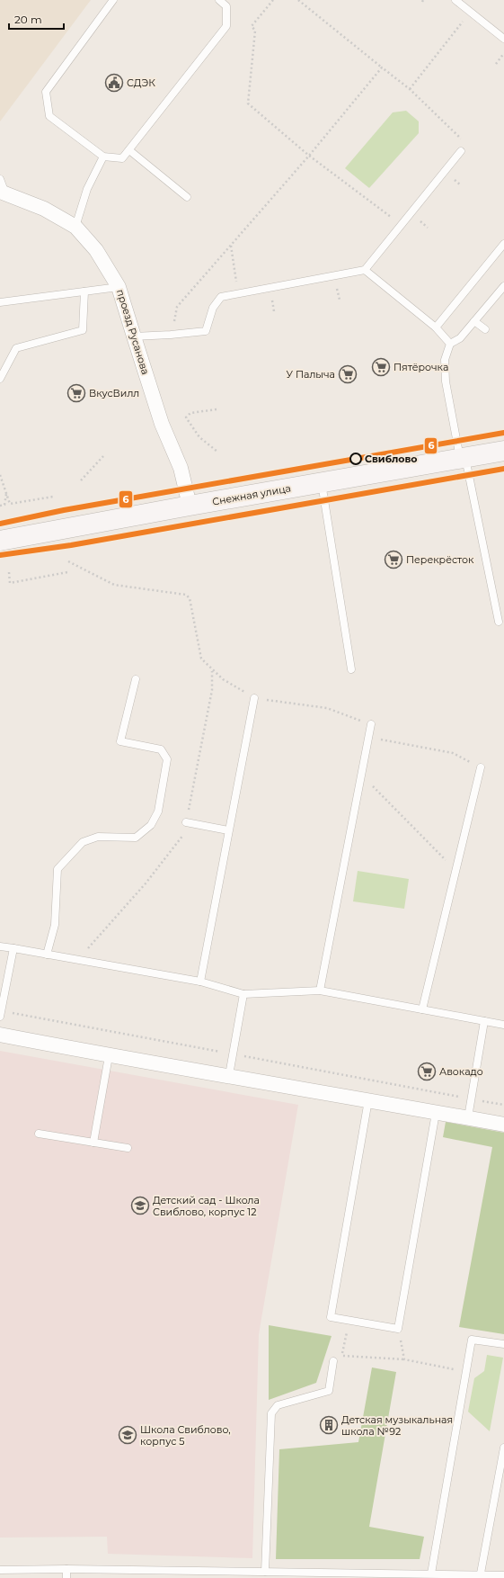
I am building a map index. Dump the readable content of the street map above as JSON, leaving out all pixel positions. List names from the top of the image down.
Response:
{
  "streets": {
    "main road": ["Снежная улица"],
    "street": ["проезд Русанова"]
  },
  "crossings": [
    ["проезд Русанова", "Снежная улица"]
  ],
  "places": {
    "public building": ["СДЭК"],
    "supermarket": [
      "Пятёрочка",
      "У Палыча",
      "ВкусВилл",
      "Перекрёсток",
      "Авокадо"
    ],
    "other": ["Свиблово"],
    "school or university": ["Детский сад - Школа Свиблово, корпус 12", "Школа Свиблово, корпус 5"],
    "building": ["Детская музыкальная школа №92"]
  },
  "lines": ["transit line 6"],
  "scale_bar": "20 m"
}
